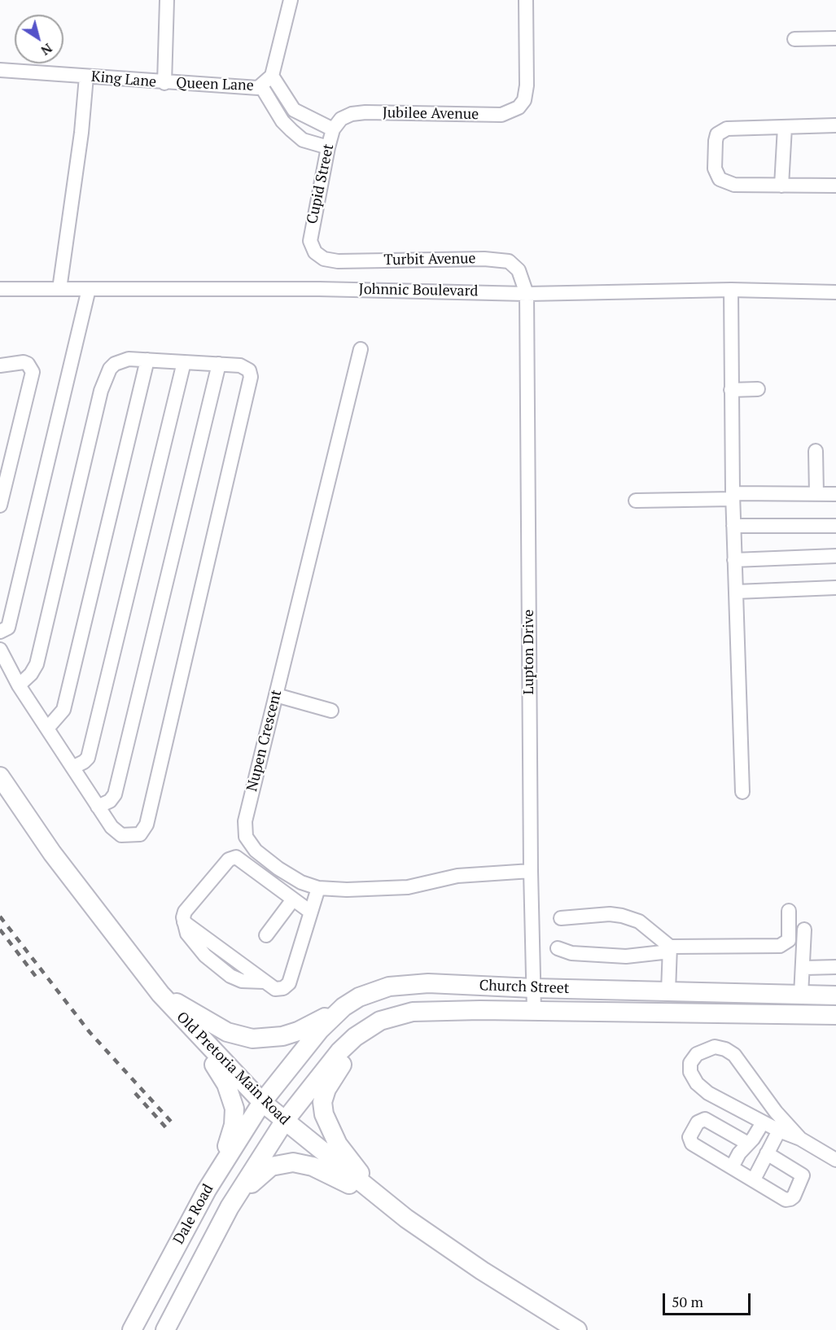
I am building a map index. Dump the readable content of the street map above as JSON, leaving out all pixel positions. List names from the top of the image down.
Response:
{
  "streets": {
    "main road": ["Church Street", "Old Pretoria Main Road", "Dale Road"],
    "street": [
      "King Lane",
      "Queen Lane",
      "Jubilee Avenue",
      "Cupid Street",
      "Turbit Avenue",
      "Johnnic Boulevard",
      "Lupton Drive",
      "Nupen Crescent"
    ]
  },
  "crossings": [
    ["King Lane", "Queen Lane"],
    ["Jubilee Avenue", "Cupid Street"],
    ["Cupid Street", "Turbit Avenue"],
    ["Turbit Avenue", "Johnnic Boulevard"],
    ["Turbit Avenue", "Lupton Drive"],
    ["Johnnic Boulevard", "Lupton Drive"],
    ["Lupton Drive", "Nupen Crescent"],
    ["Lupton Drive", "Church Street"],
    ["Church Street", "Old Pretoria Main Road"],
    ["Church Street", "Dale Road"],
    ["Old Pretoria Main Road", "Dale Road"]
  ],
  "scale_bar": "50 m",
  "north": "bottom right"
}
